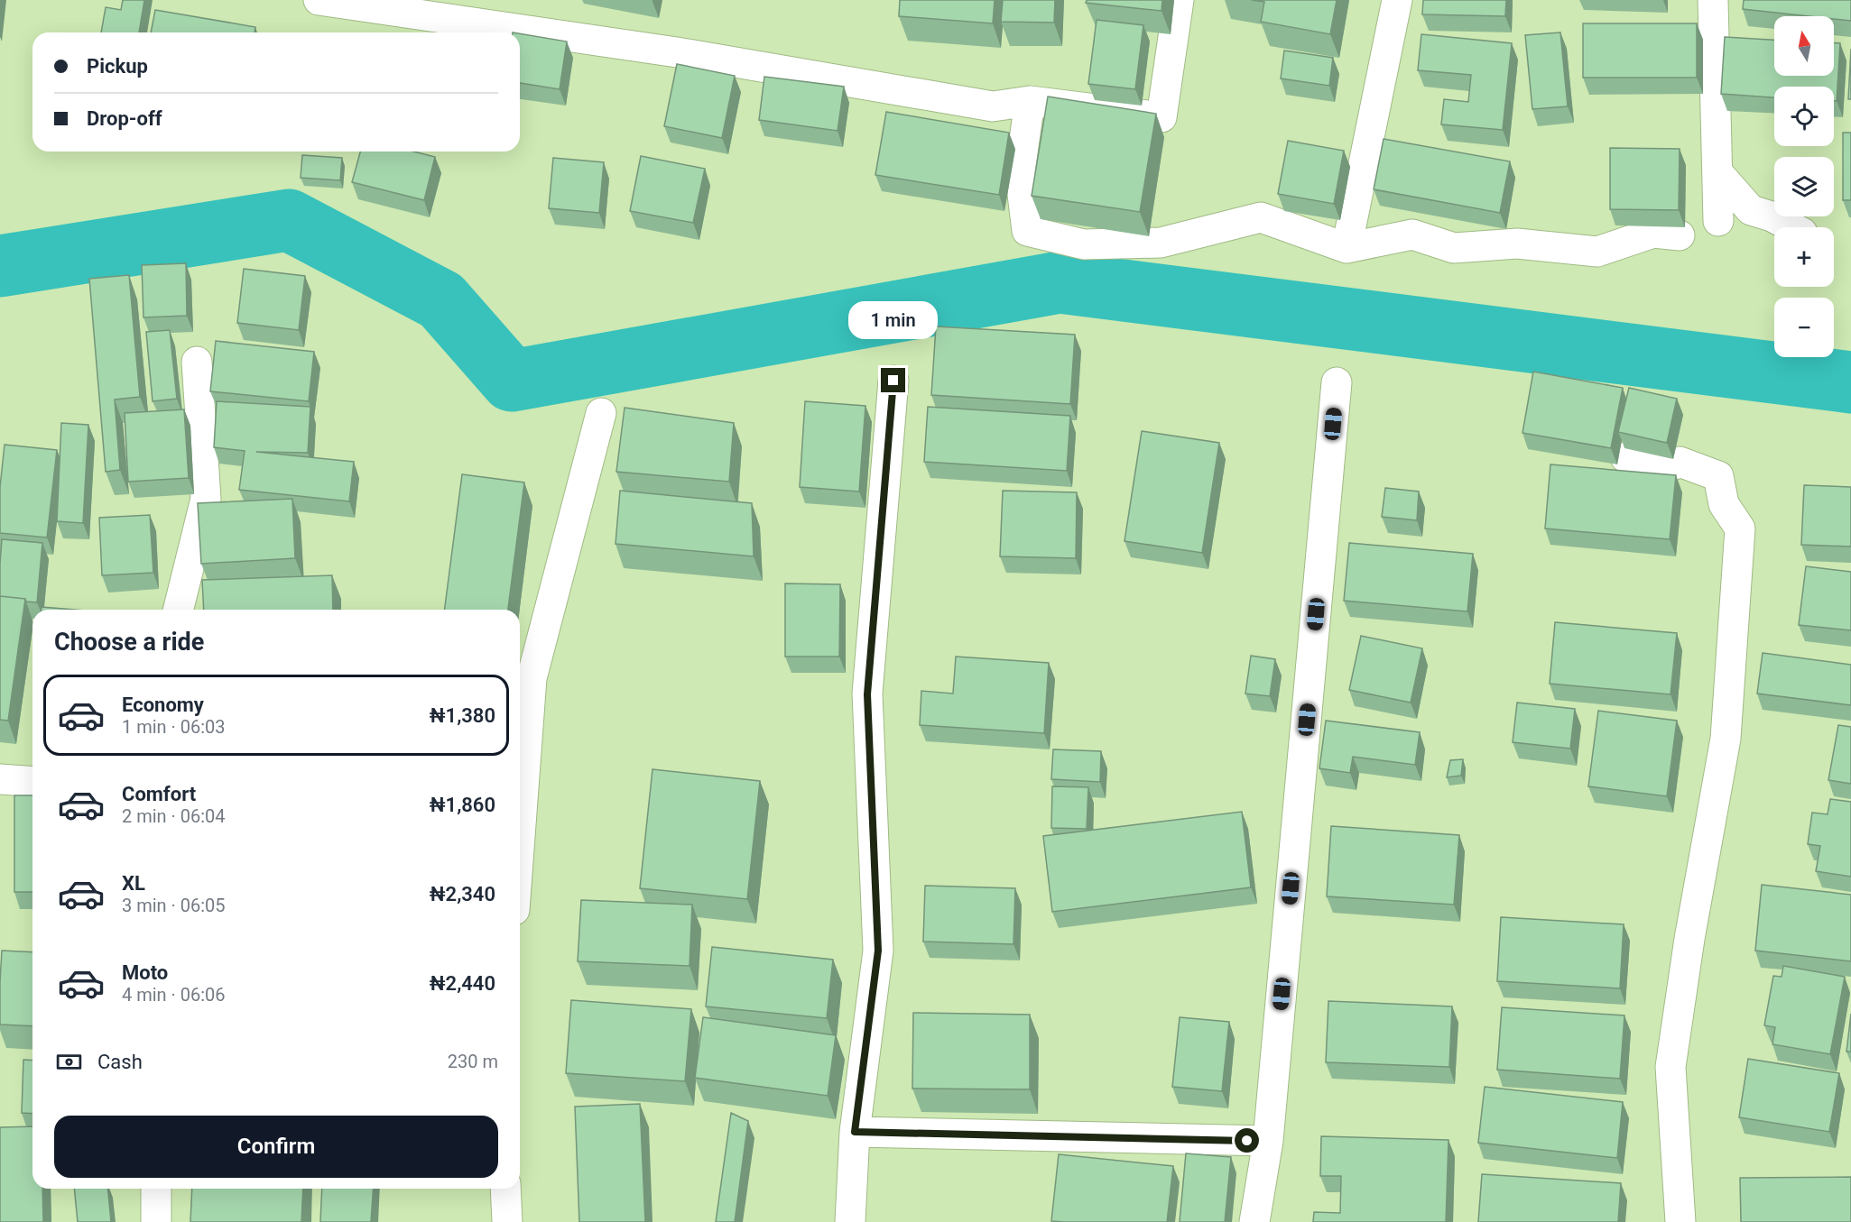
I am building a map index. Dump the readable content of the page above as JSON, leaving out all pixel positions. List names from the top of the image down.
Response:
{
  "north": "top",
  "page": {
    "map_buttons": ["+", "−"],
    "banner": ["Pickup", "Drop-off"],
    "bubble": "1 min",
    "heading": "Choose a ride",
    "list": [
      {
        "name": "Economy",
        "note": "1 min · 06:03",
        "value": "₦1,380"
      },
      {
        "name": "Comfort",
        "note": "2 min · 06:04",
        "value": "₦1,860"
      },
      {
        "name": "XL",
        "note": "3 min · 06:05",
        "value": "₦2,340"
      },
      {
        "name": "Moto",
        "note": "4 min · 06:06",
        "value": "₦2,440"
      }
    ],
    "pay": ["Cash", "230 m"],
    "buttons": "Confirm"
  }
}
